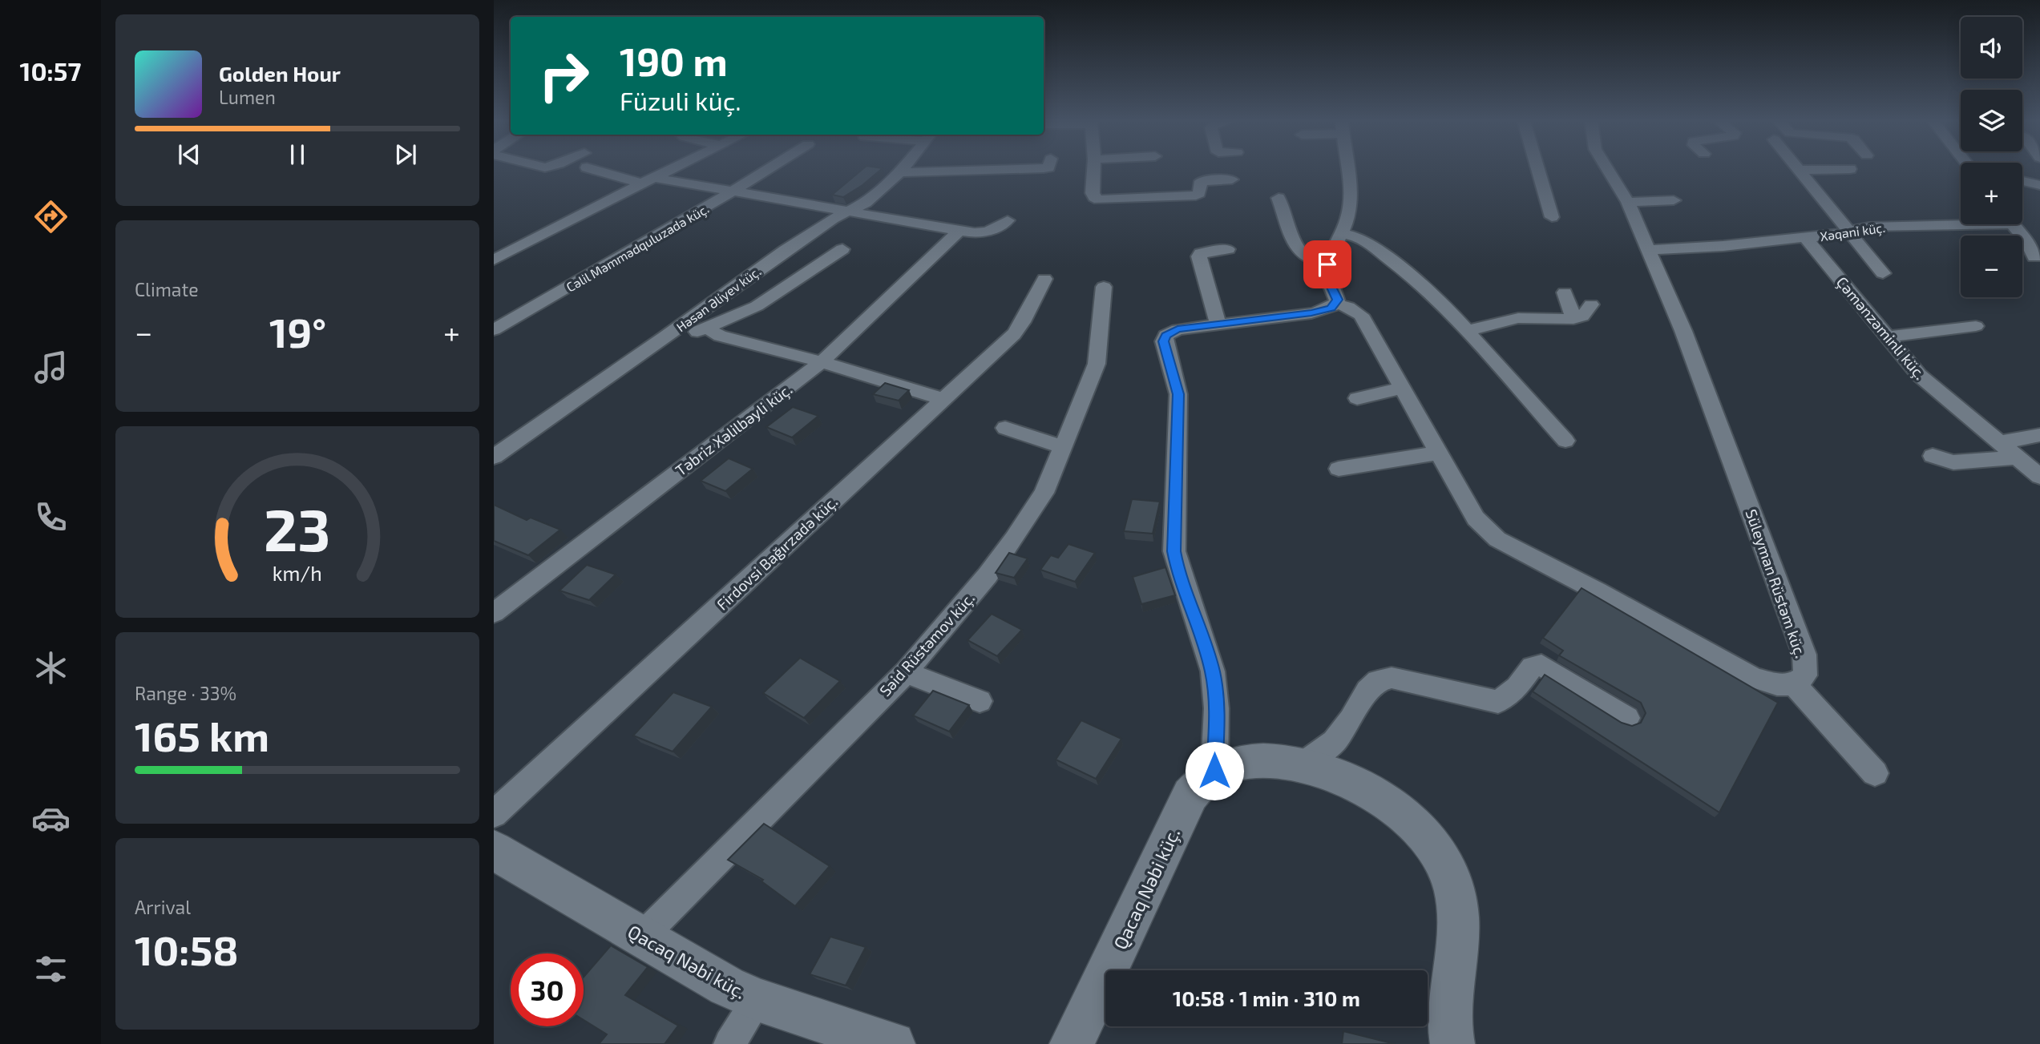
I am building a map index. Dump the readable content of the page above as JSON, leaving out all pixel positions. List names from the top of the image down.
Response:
{
  "streets": {
    "street": [
      "Xəqani küç.",
      "Cəlil Məmmədquluzadə küç.",
      "Həsən Əliyev küç.",
      "Çəmənzəminli küç.",
      "Təbriz Xəlilbəyli küç.",
      "Firdovsi Bağırzadə küç.",
      "Süleyman Rüstəm küç.",
      "Səid Rüstəmov küç.",
      "Qacaq Nəbi küç."
    ]
  },
  "crossings": [
    ["Xəqani küç.", "Çəmənzəminli küç."],
    ["Xəqani küç.", "Süleyman Rüstəm küç."],
    ["Səid Rüstəmov küç.", "Qacaq Nəbi küç."]
  ],
  "page": {
    "tabs": "10:57",
    "map_buttons": ["+", "−"],
    "turn": ["190 m", "Füzuli küç."],
    "song": ["Golden Hour", "Lumen"],
    "tile": [
      "Climate",
      ["Range · 33%", "165 km"],
      ["Arrival", "10:58"]
    ],
    "heat": ["−", "19°", "+"],
    "limit": "30",
    "trip": "10:58 · 1 min · 310 m",
    "gauge": ["23", "km/h"]
  }
}
